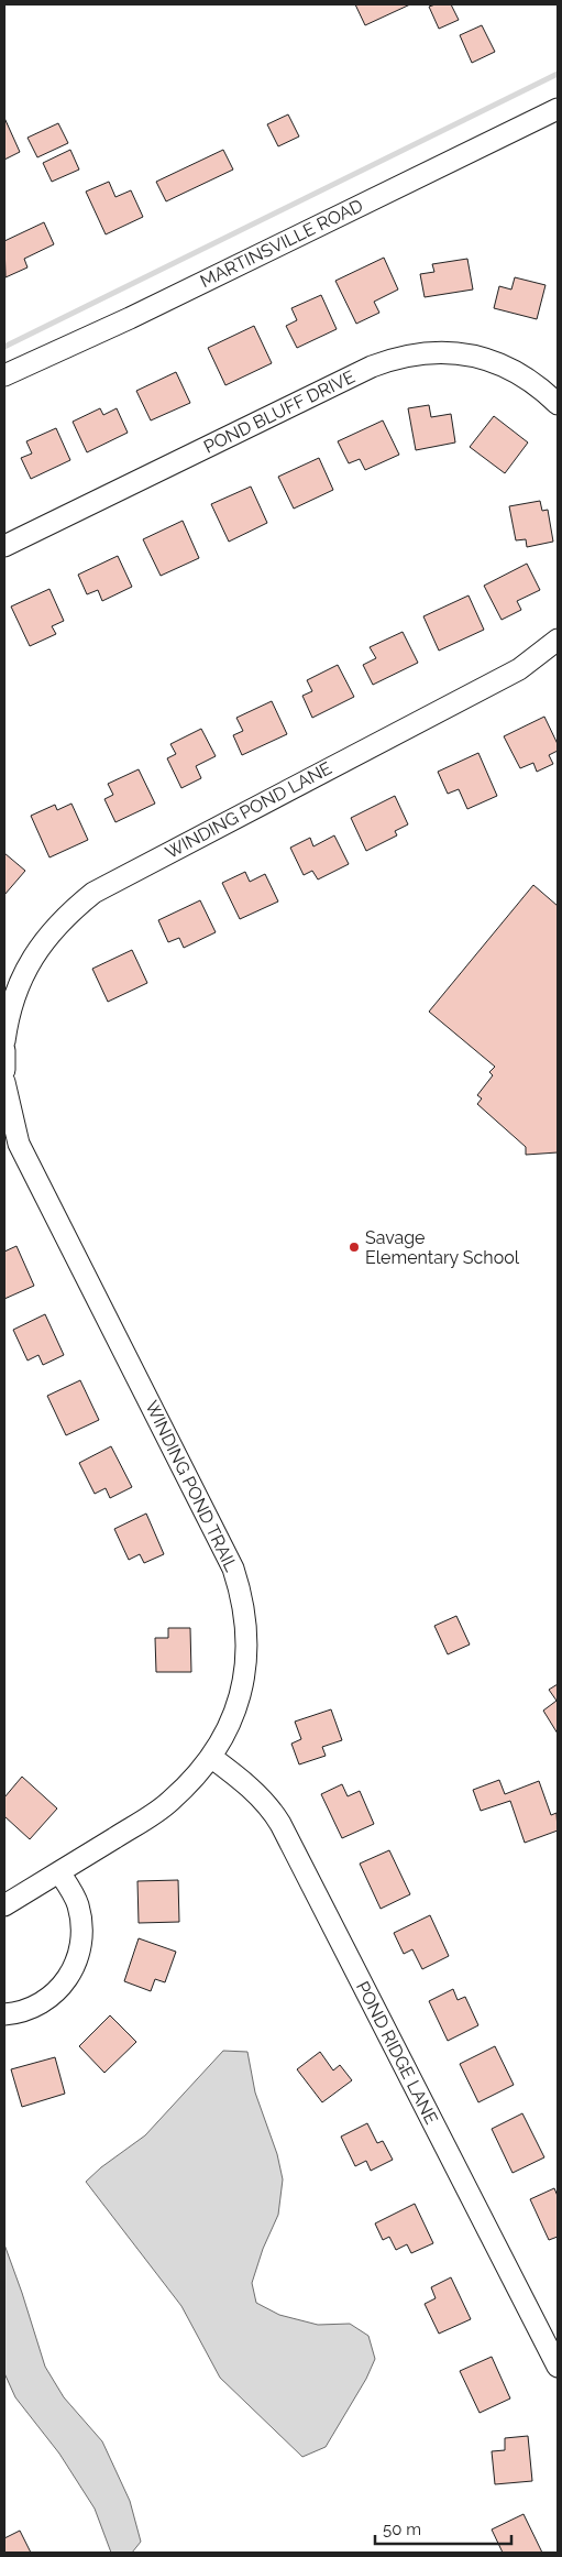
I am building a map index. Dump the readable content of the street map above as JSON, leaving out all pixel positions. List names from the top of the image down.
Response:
{
  "streets": {
    "street": [
      "MARTINSVILLE ROAD",
      "POND BLUFF DRIVE",
      "WINDING POND LANE",
      "WINDING POND TRAIL",
      "POND RIDGE LANE"
    ]
  },
  "crossings": [
    ["WINDING POND TRAIL", "POND RIDGE LANE"]
  ],
  "places": ["Savage Elementary School"],
  "scale_bar": "50 m"
}
